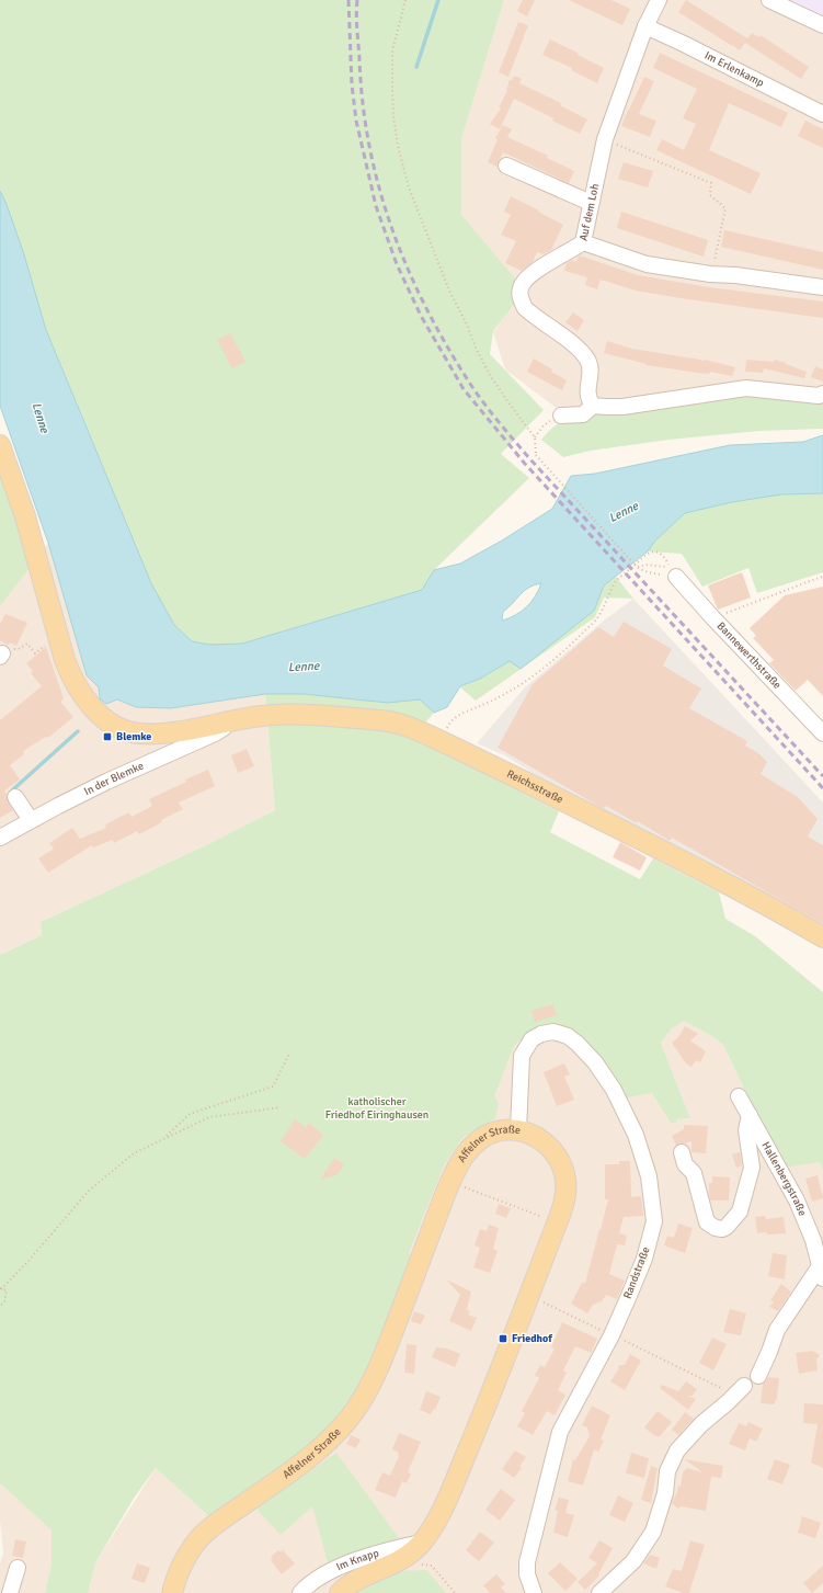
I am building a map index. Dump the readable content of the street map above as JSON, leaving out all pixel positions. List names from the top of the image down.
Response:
{
  "streets": {
    "main road": ["Reichsstraße", "Affelner Straße"],
    "street": [
      "Im Erlenkamp",
      "Auf dem Loh",
      "Bannewerthstraße",
      "In der Blemke",
      "Hallenbergstraße",
      "Randstraße",
      "Im Knapp"
    ]
  },
  "crossings": [
    ["Im Erlenkamp", "Auf dem Loh"],
    ["In der Blemke", "Reichsstraße"],
    ["Affelner Straße", "Randstraße"],
    ["Affelner Straße", "Im Knapp"]
  ],
  "water": ["Lenne"],
  "parks": ["katholischer Friedhof Eiringhausen"],
  "places": {
    "transit": ["Blemke", "Friedhof"]
  }
}
